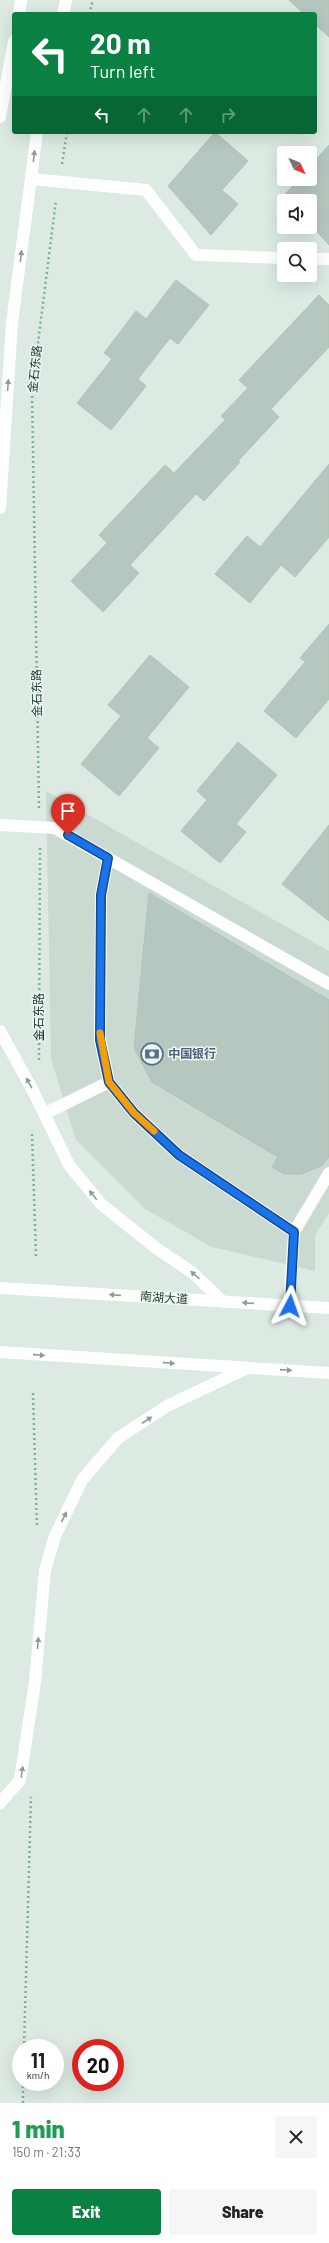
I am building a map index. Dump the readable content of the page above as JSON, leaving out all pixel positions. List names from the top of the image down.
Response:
{
  "streets": {
    "main road": ["金石东路", "南湖大道"]
  },
  "places": {
    "bank": ["中国银行"]
  },
  "north": "bottom right",
  "page": {
    "turn": ["20 m", "Turn left"],
    "speed": "11 km/h",
    "limit": "20",
    "heading": ["1 min", "150 m · 21:33"],
    "buttons": ["Exit", "Share"]
  }
}
